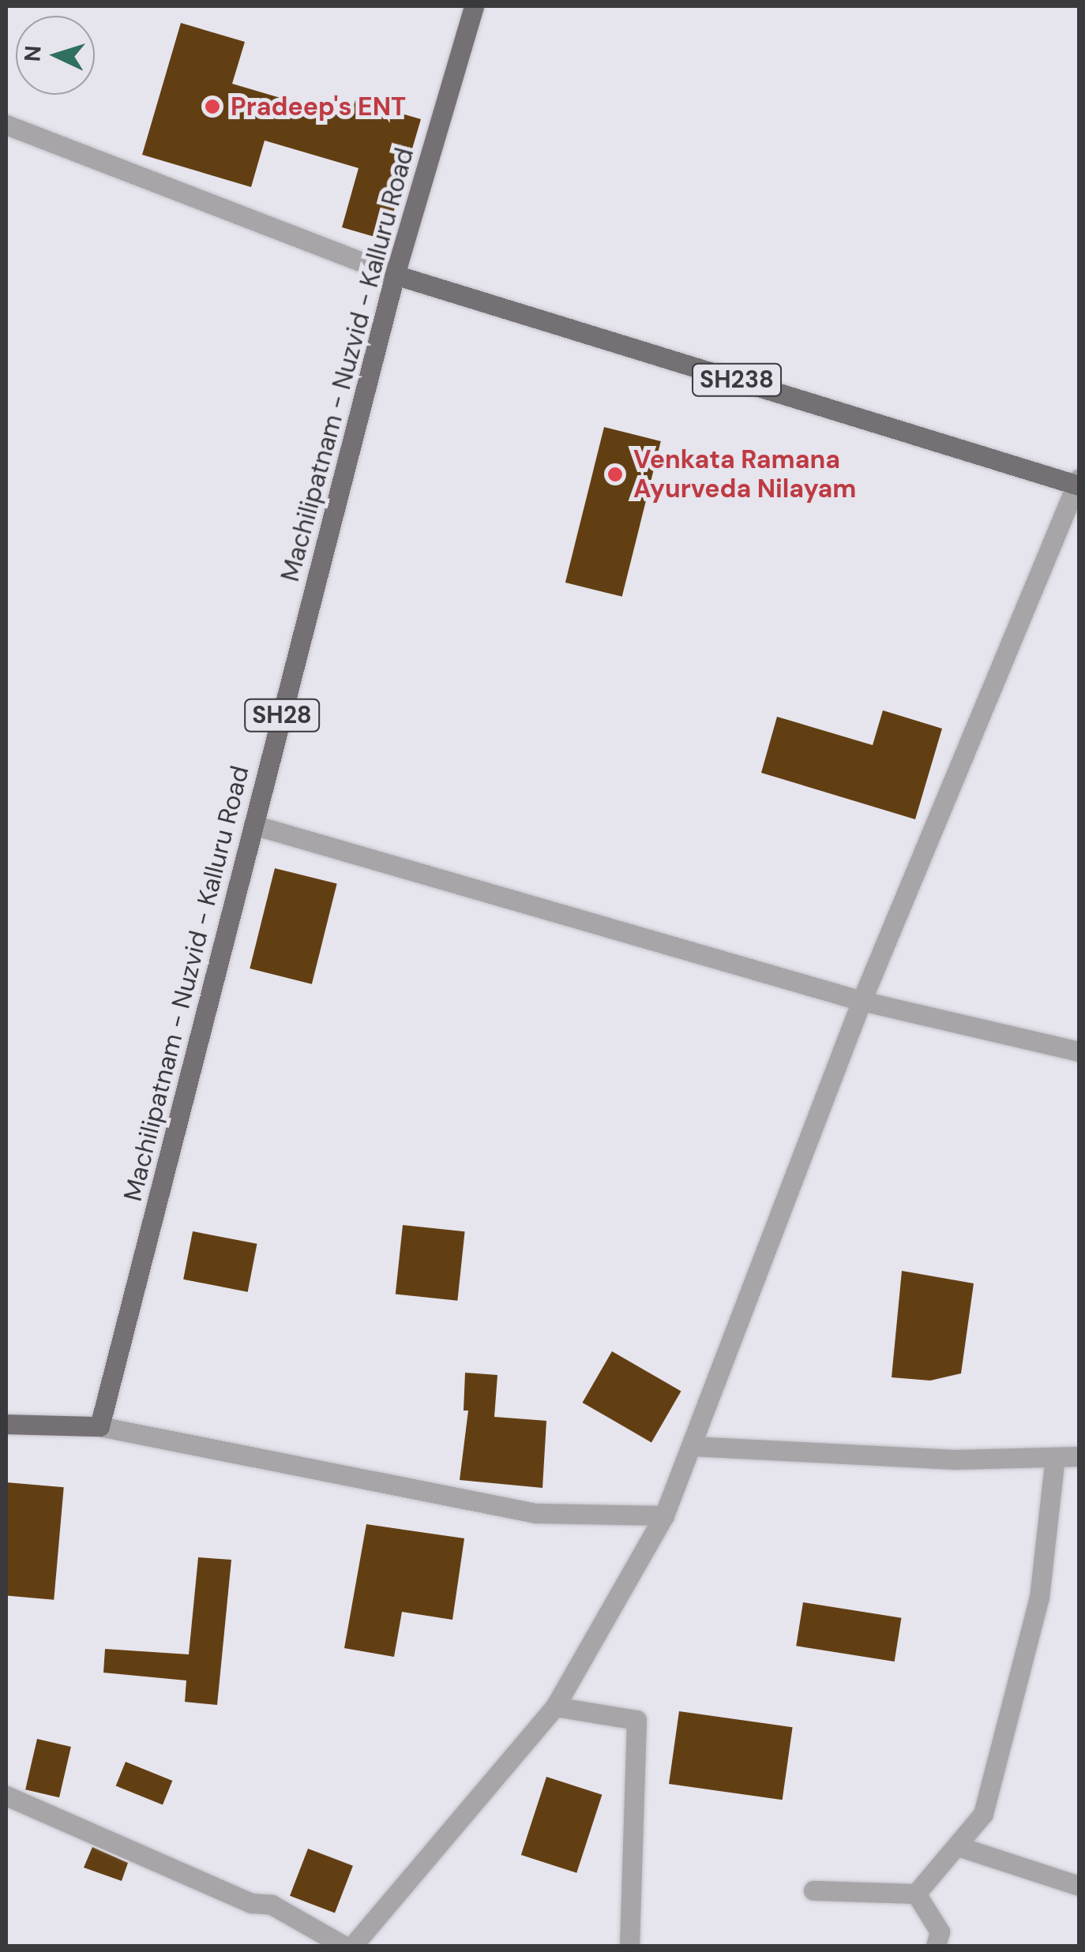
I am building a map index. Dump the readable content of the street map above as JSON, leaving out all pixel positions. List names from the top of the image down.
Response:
{
  "streets": {
    "main road": ["Machilipatnam - Nuzvid - Kalluru Road", "SH238", "SH28"]
  },
  "crossings": [
    ["Machilipatnam - Nuzvid - Kalluru Road", "SH238"]
  ],
  "places": ["Pradeep's ENT", "Venkata Ramana Ayurveda Nilayam"],
  "north": "left"
}
